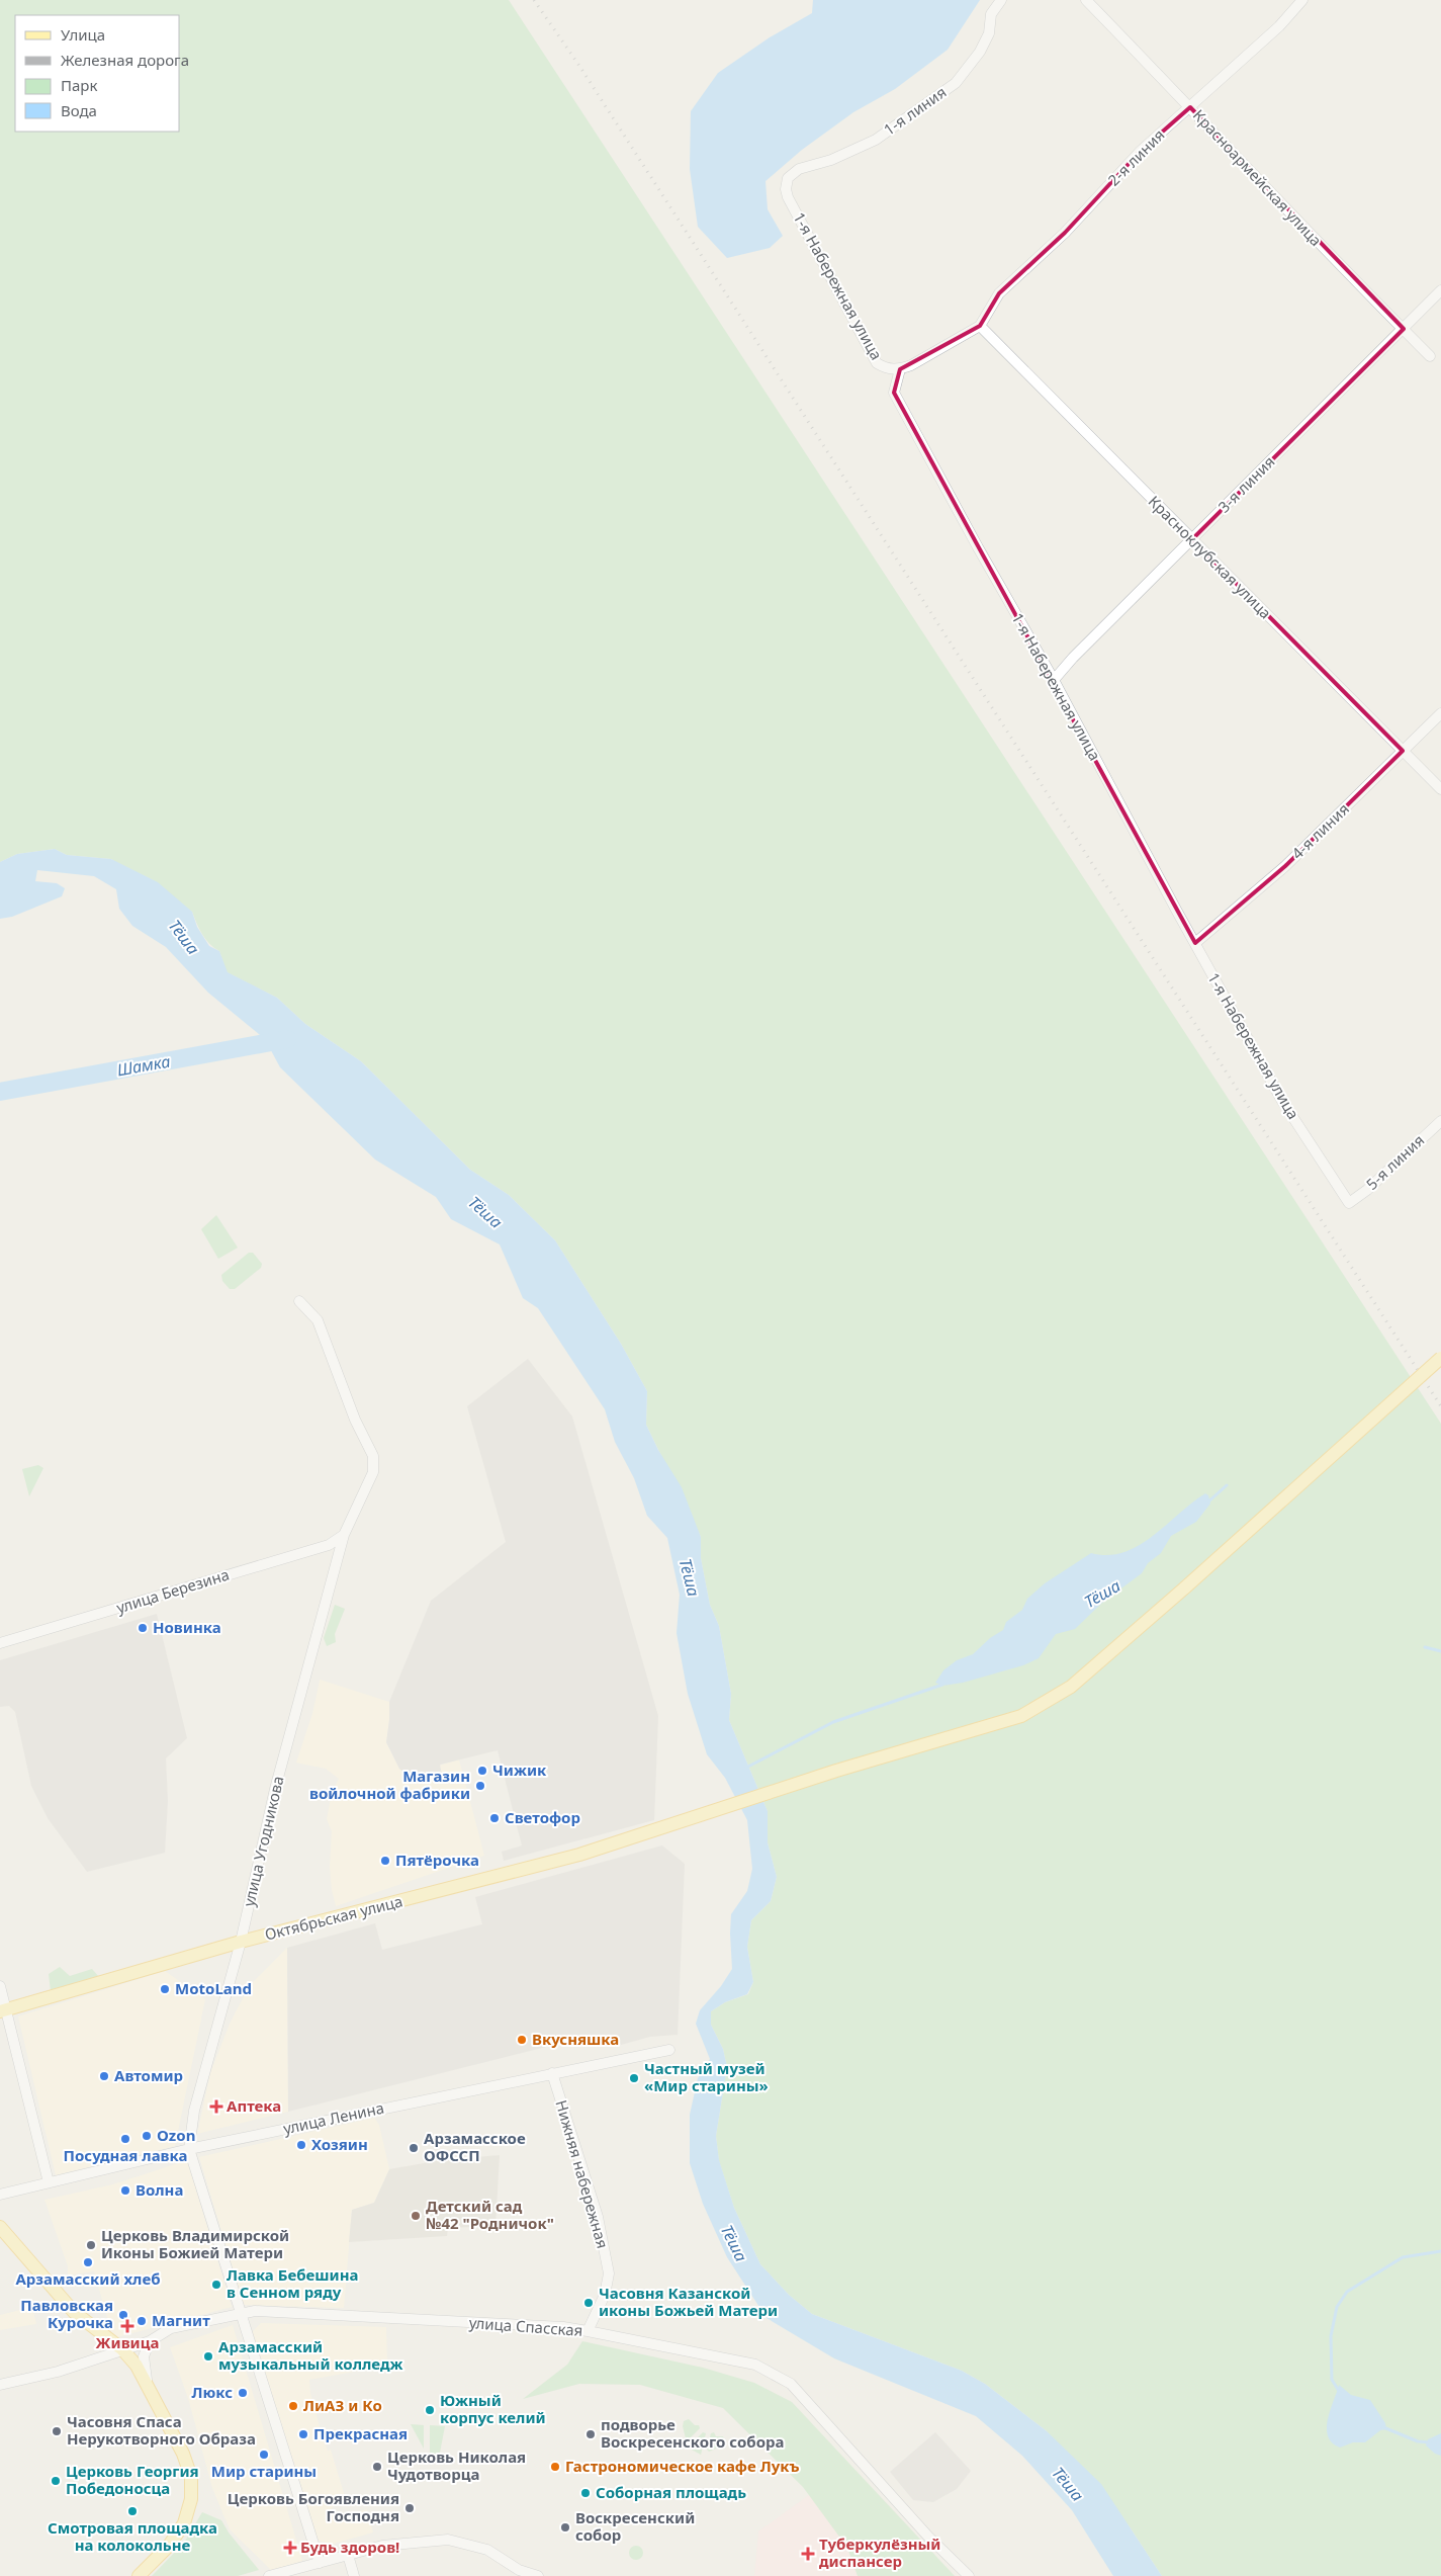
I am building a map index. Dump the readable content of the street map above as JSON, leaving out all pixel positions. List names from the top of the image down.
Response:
{
  "streets": {
    "main road": ["Октябрьская улица"],
    "street": [
      "1-я линия",
      "2-я линия",
      "Красноармейская улица",
      "1-я Набережная улица",
      "3-я линия",
      "Красноклубская улица",
      "4-я линия",
      "5-я линия",
      "улица Березина",
      "улица Угодникова",
      "улица Ленина",
      "Нижняя набережная",
      "улица Спасская"
    ]
  },
  "crossings": [
    ["1-я линия", "1-я Набережная улица"],
    ["2-я линия", "Красноармейская улица"],
    ["2-я линия", "Красноклубская улица"],
    ["Красноармейская улица", "3-я линия"],
    ["1-я Набережная улица", "3-я линия"],
    ["1-я Набережная улица", "4-я линия"],
    ["1-я Набережная улица", "5-я линия"],
    ["3-я линия", "Красноклубская улица"],
    ["Красноклубская улица", "4-я линия"],
    ["улица Березина", "улица Угодникова"],
    ["улица Угодникова", "Октябрьская улица"],
    ["улица Угодникова", "улица Ленина"],
    ["улица Ленина", "Нижняя набережная"],
    ["Нижняя набережная", "улица Спасская"]
  ],
  "water": ["Тёша", "Шамка"],
  "places": {
    "other": [
      "Новинка",
      "Чижик",
      "Магазин войлочной фабрики",
      "Светофор",
      "Пятёрочка",
      "MotoLand",
      "Вкусняшка",
      "Автомир",
      "Частный музей «Мир старины»",
      "Ozon",
      "Посудная лавка",
      "Хозяин",
      "Арзамасское ОФССП",
      "Волна",
      "Детский сад №42 \"Родничок\"",
      "Церковь Владимирской Иконы Божией Матери",
      "Арзамасский хлеб",
      "Лавка Бебешина в Сенном ряду",
      "Часовня Казанской иконы Божьей Матери",
      "Павловская Курочка",
      "Магнит",
      "Арзамасский музыкальный колледж",
      "Люкс",
      "ЛиАЗ и Ко",
      "Южный корпус келий",
      "Часовня Спаса Нерукотворного Образа",
      "Прекрасная",
      "подворье Воскресенского собора",
      "Мир старины",
      "Церковь Николая Чудотворца",
      "Гастрономическое кафе Лукъ",
      "Церковь Георгия Победоносца",
      "Соборная площадь",
      "Церковь Богоявления Господня",
      "Смотровая площадка на колокольне",
      "Воскресенский собор"
    ],
    "health": [
      "Аптека",
      "Живица",
      "Будь здоров!",
      "Туберкулёзный диспансер"
    ]
  },
  "legend": [
    "Улица",
    "Железная дорога",
    "Парк",
    "Вода"
  ]
}
